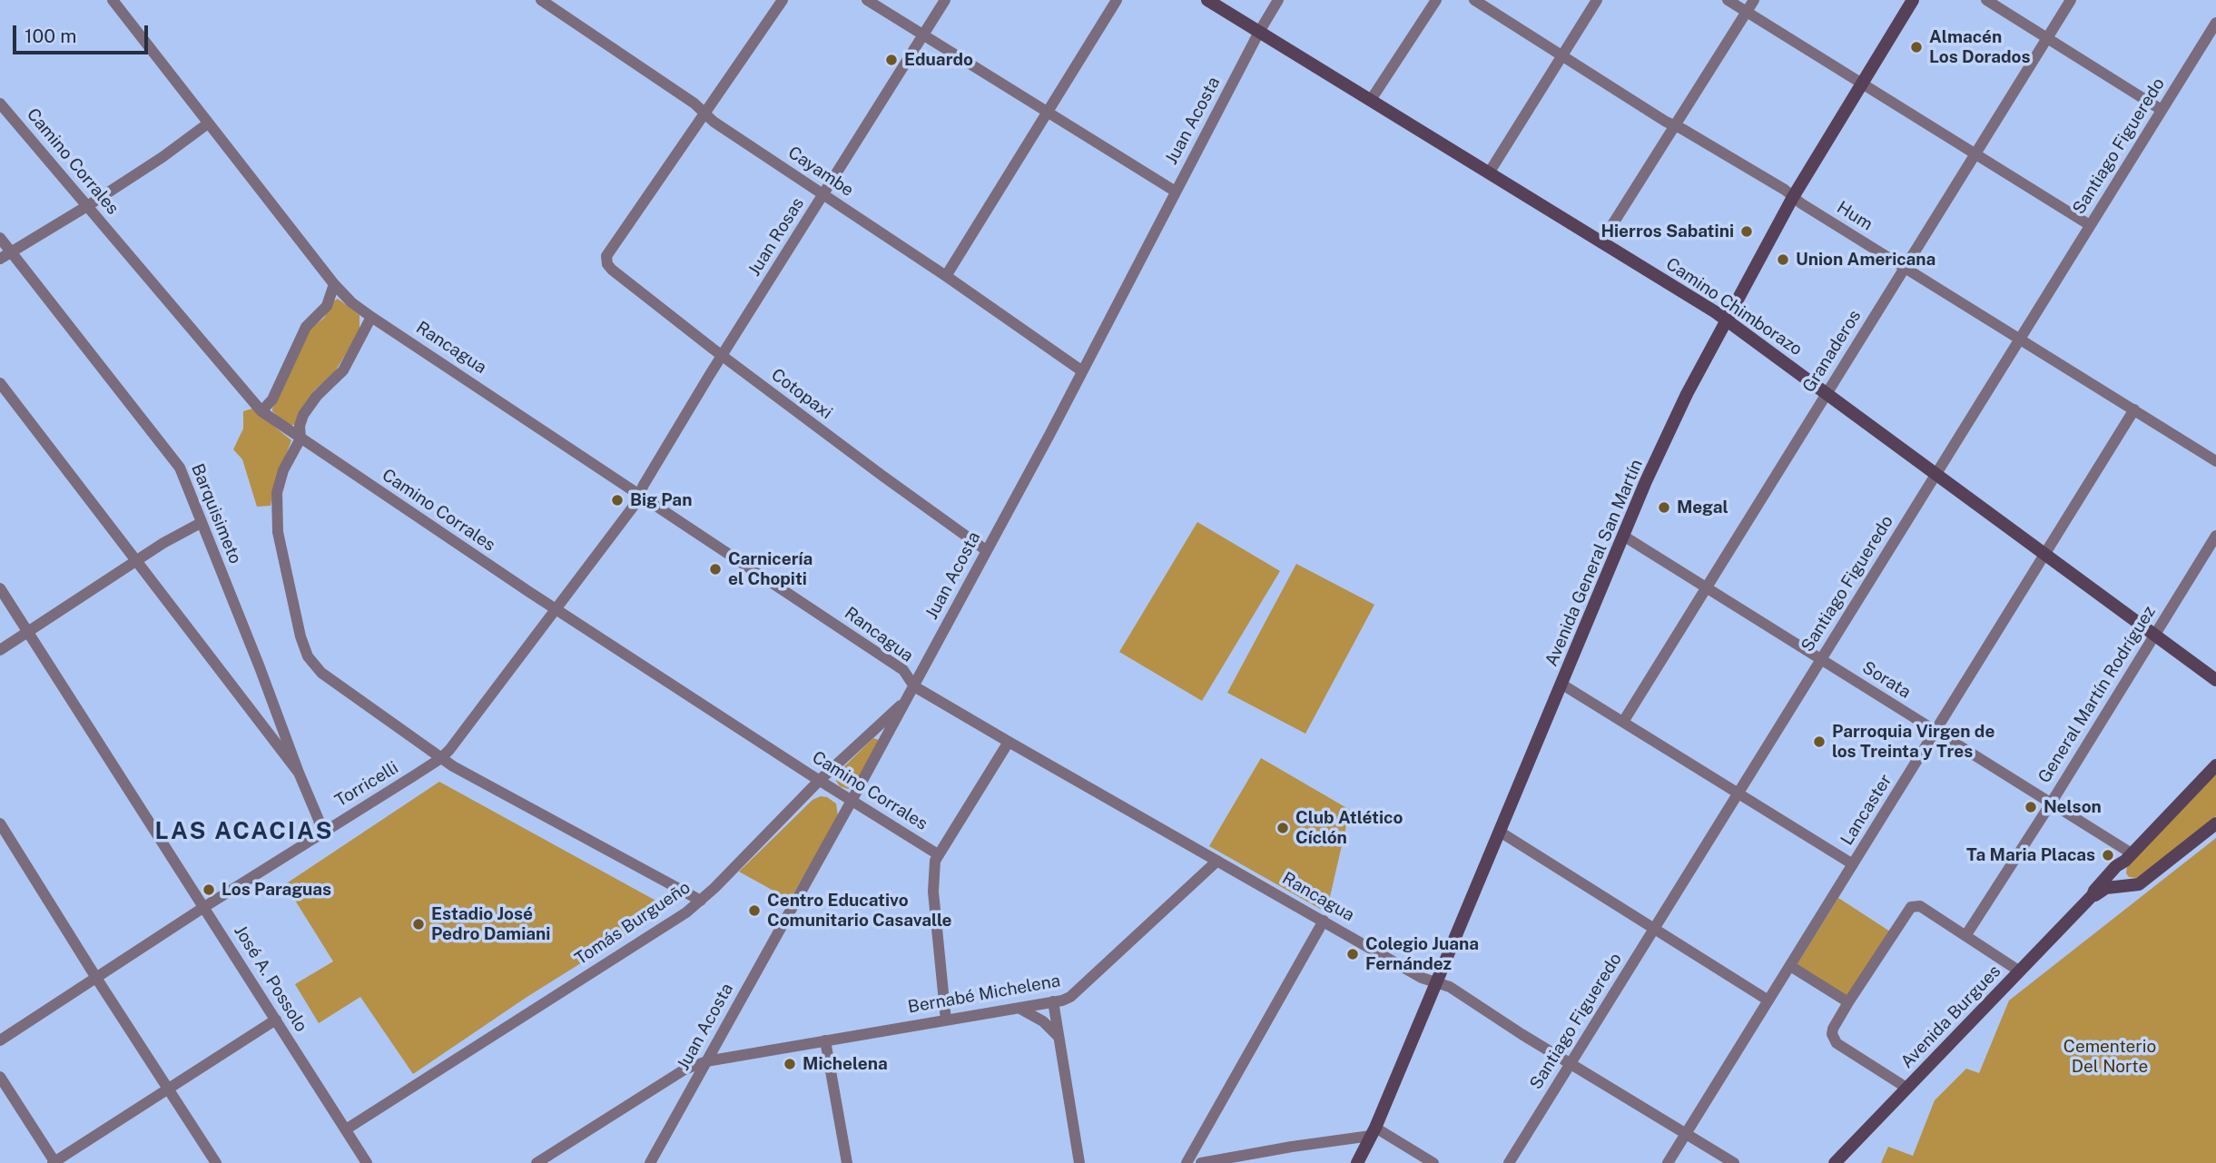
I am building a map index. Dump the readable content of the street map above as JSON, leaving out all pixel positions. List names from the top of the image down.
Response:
{
  "streets": {
    "street": [
      "Juan Acosta",
      "Santiago Figueredo",
      "Camino Corrales",
      "Cayambe",
      "Hum",
      "Juan Rosas",
      "Camino Chimborazo",
      "Rancagua",
      "Granaderos",
      "Cotopaxi",
      "Barquisimeto",
      "Avenida General San Martín",
      "Sorata",
      "General Martín Rodríguez",
      "Torricelli",
      "Lancaster",
      "Tomás Burgueño",
      "José A. Possolo",
      "Bernabé Michelena",
      "Avenida Burgues"
    ]
  },
  "crossings": [
    ["Juan Acosta", "Camino Corrales"],
    ["Juan Acosta", "Cayambe"],
    ["Juan Acosta", "Camino Chimborazo"],
    ["Juan Acosta", "Rancagua"],
    ["Juan Acosta", "Cotopaxi"],
    ["Juan Acosta", "Tomás Burgueño"],
    ["Juan Acosta", "Bernabé Michelena"],
    ["Santiago Figueredo", "Hum"],
    ["Santiago Figueredo", "Camino Chimborazo"],
    ["Santiago Figueredo", "Rancagua"],
    ["Santiago Figueredo", "Sorata"],
    ["Camino Corrales", "Torricelli"],
    ["Camino Corrales", "Tomás Burgueño"],
    ["Cayambe", "Juan Rosas"],
    ["Cayambe", "Cotopaxi"],
    ["Hum", "Granaderos"],
    ["Hum", "Avenida General San Martín"],
    ["Hum", "Lancaster"],
    ["Juan Rosas", "Rancagua"],
    ["Juan Rosas", "Cotopaxi"],
    ["Juan Rosas", "Torricelli"],
    ["Camino Chimborazo", "Granaderos"],
    ["Camino Chimborazo", "Avenida General San Martín"],
    ["Camino Chimborazo", "General Martín Rodríguez"],
    ["Camino Chimborazo", "Lancaster"],
    ["Rancagua", "Avenida General San Martín"],
    ["Rancagua", "Torricelli"],
    ["Rancagua", "Lancaster"],
    ["Rancagua", "Bernabé Michelena"],
    ["Granaderos", "Sorata"],
    ["Avenida General San Martín", "Sorata"],
    ["Sorata", "General Martín Rodríguez"],
    ["Sorata", "Lancaster"],
    ["Sorata", "Avenida Burgues"],
    ["Torricelli", "José A. Possolo"],
    ["Tomás Burgueño", "José A. Possolo"]
  ],
  "districts": ["LAS ACACIAS"],
  "parks": ["Cementerio Del Norte"],
  "places": [
    "Almacén Los Dorados",
    "Eduardo",
    "Hierros Sabatini",
    "Union Americana",
    "Big Pan",
    "Megal",
    "Carnicería el Chopiti",
    "Parroquia Virgen de los Treinta y Tres",
    "Nelson",
    "Club Atlético Cíclón",
    "Ta Maria Placas",
    "Los Paraguas",
    "Centro Educativo Comunitario Casavalle",
    "Estadio José Pedro Damiani",
    "Colegio Juana Fernández",
    "Michelena"
  ],
  "scale_bar": "100 m"
}
